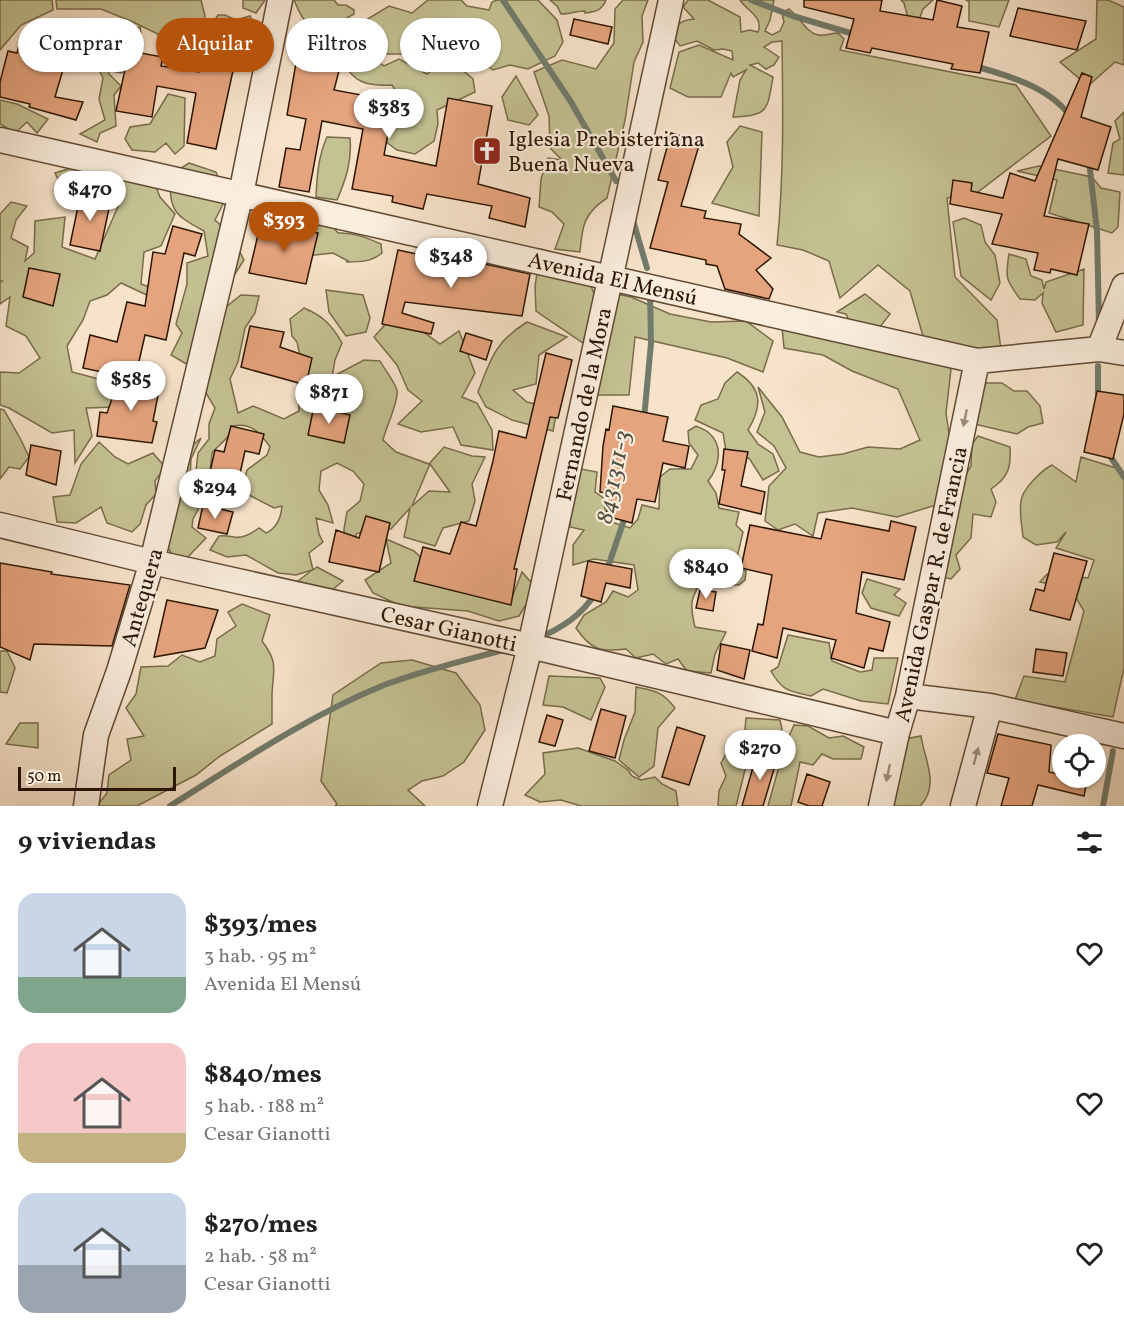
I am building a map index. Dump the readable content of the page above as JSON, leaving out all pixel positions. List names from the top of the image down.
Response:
{
  "streets": {
    "street": [
      "Avenida El Mensú",
      "Fernando de la Mora",
      "Avenida Gaspar R. de Francia",
      "Antequera",
      "Cesar Gianotti"
    ]
  },
  "crossings": [
    ["Avenida El Mensú", "Fernando de la Mora"],
    ["Avenida El Mensú", "Avenida Gaspar R. de Francia"],
    ["Avenida El Mensú", "Antequera"],
    ["Fernando de la Mora", "Cesar Gianotti"],
    ["Avenida Gaspar R. de Francia", "Cesar Gianotti"],
    ["Antequera", "Cesar Gianotti"]
  ],
  "one_way": ["Avenida Gaspar R. de Francia"],
  "water": ["8431311-3"],
  "places": {
    "church": ["Iglesia Prebisteriana Buena Nueva"]
  },
  "scale_bar": "50 m",
  "page": {
    "chip": [
      "Comprar",
      "Alquilar",
      "Filtros",
      "Nuevo"
    ],
    "price": [
      "$383",
      "$470",
      "$393",
      "$348",
      "$585",
      "$871",
      "$294",
      "$840",
      "$270"
    ],
    "scale": "50 m",
    "heading": "9 viviendas",
    "list": [
      {
        "name": "$393/mes",
        "note": "3 hab. · 95 m² · Avenida El Mensú"
      },
      {
        "name": "$840/mes",
        "note": "5 hab. · 188 m² · Cesar Gianotti"
      },
      {
        "name": "$270/mes",
        "note": "2 hab. · 58 m² · Cesar Gianotti"
      }
    ]
  }
}
